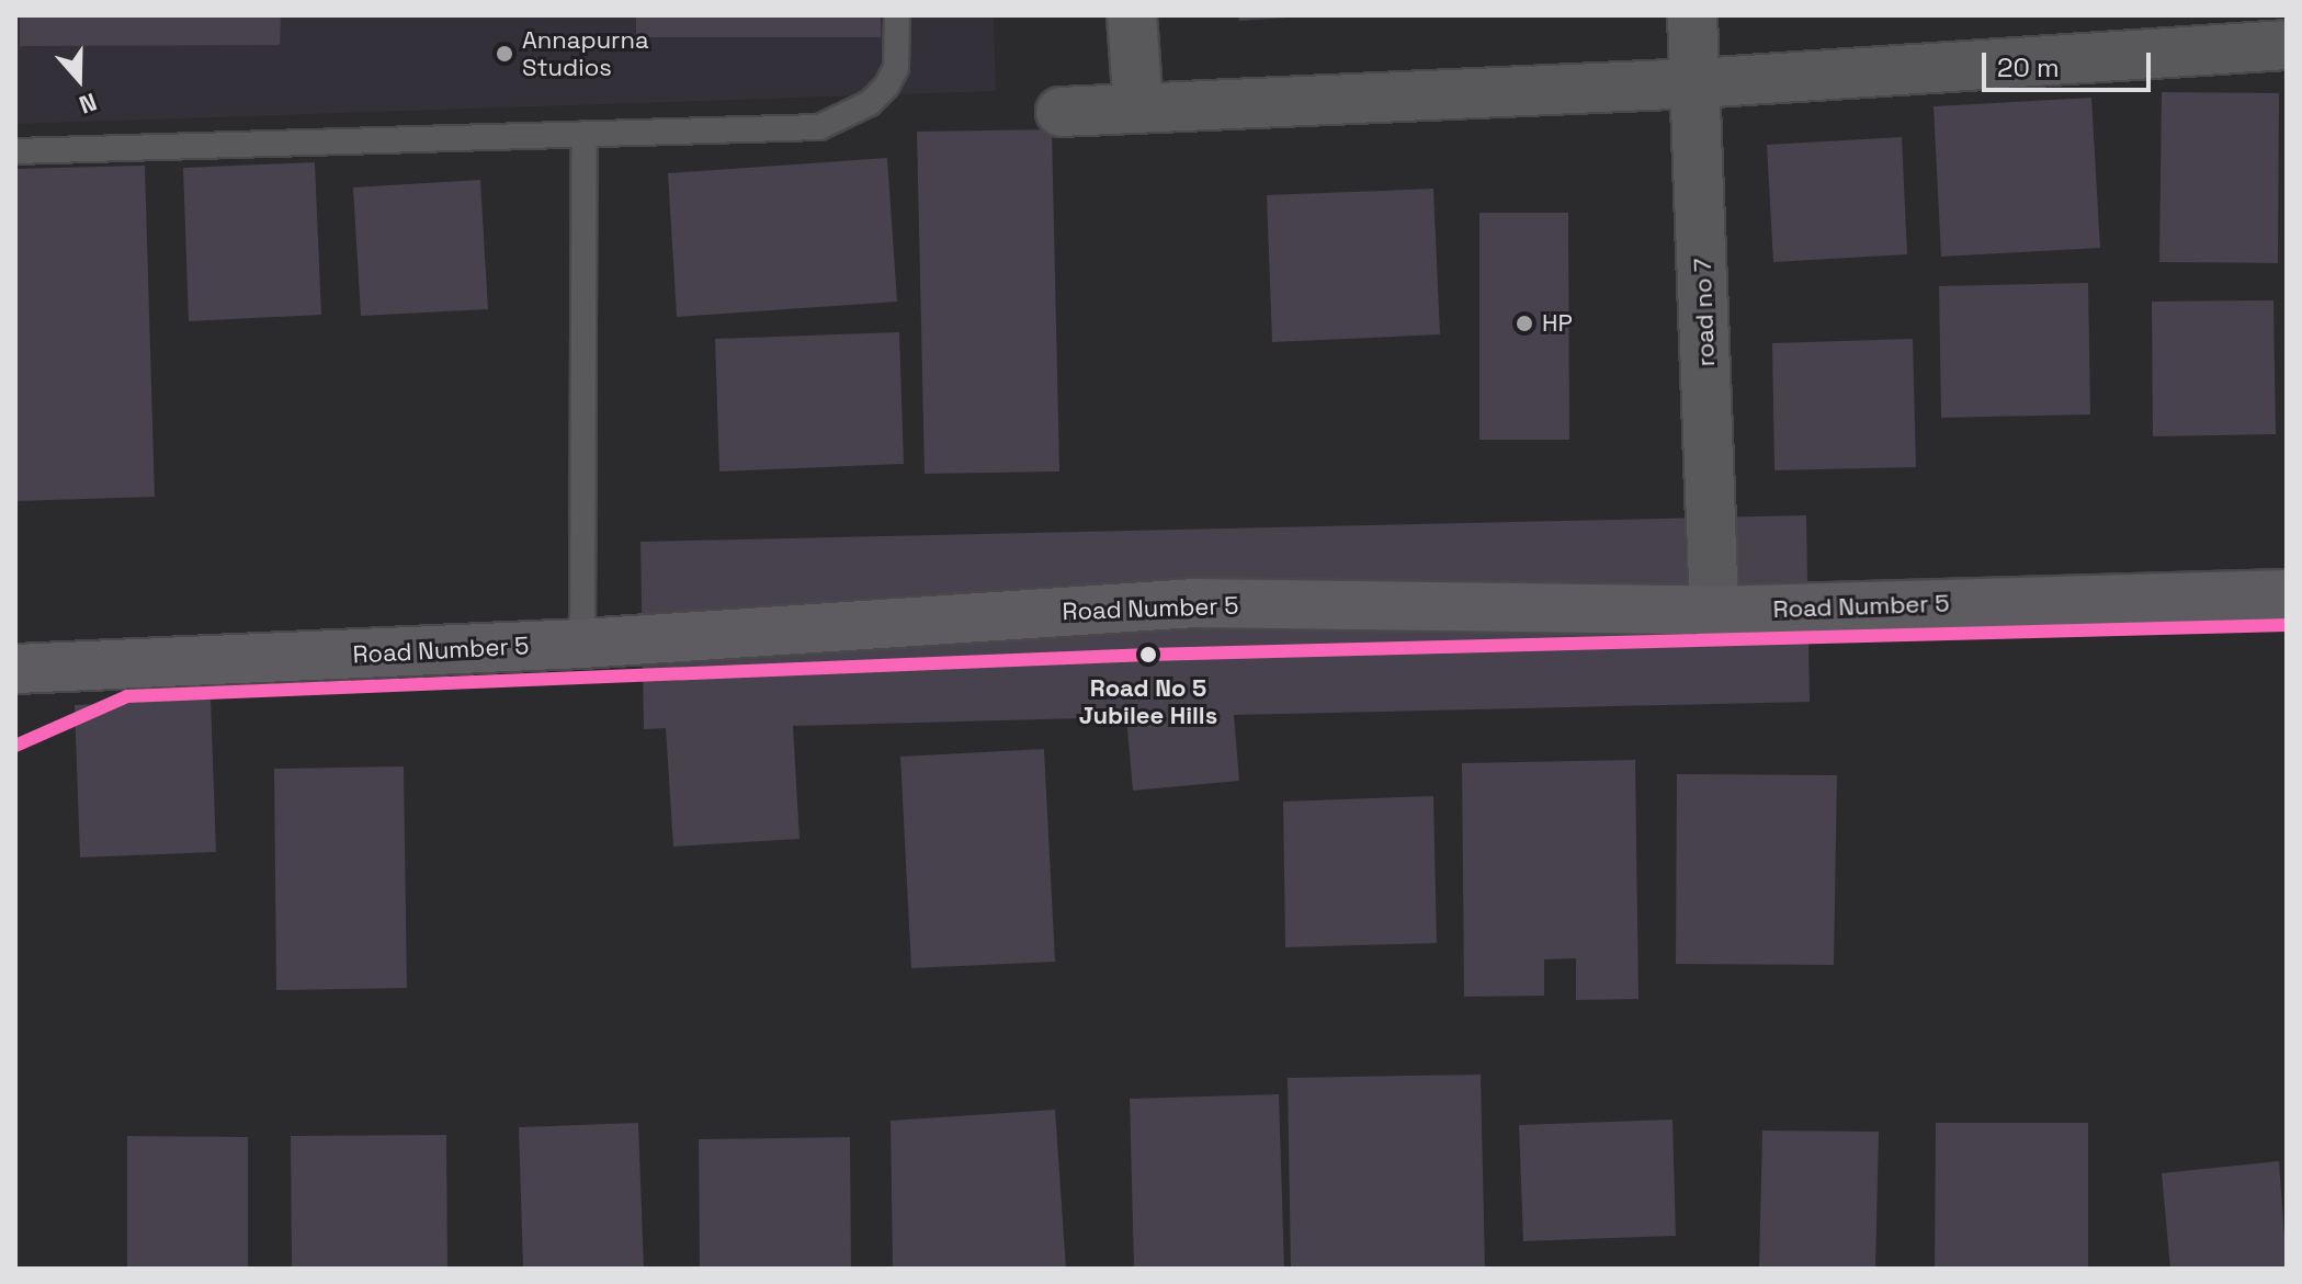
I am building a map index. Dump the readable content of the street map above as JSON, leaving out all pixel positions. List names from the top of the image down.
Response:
{
  "streets": {
    "main road": ["Road Number 5"],
    "street": ["road no 7"]
  },
  "crossings": [
    ["road no 7", "Road Number 5"]
  ],
  "places": ["Annapurna Studios", "HP", "Road No 5 Jubilee Hills"],
  "scale_bar": "20 m",
  "north": "bottom"
}
